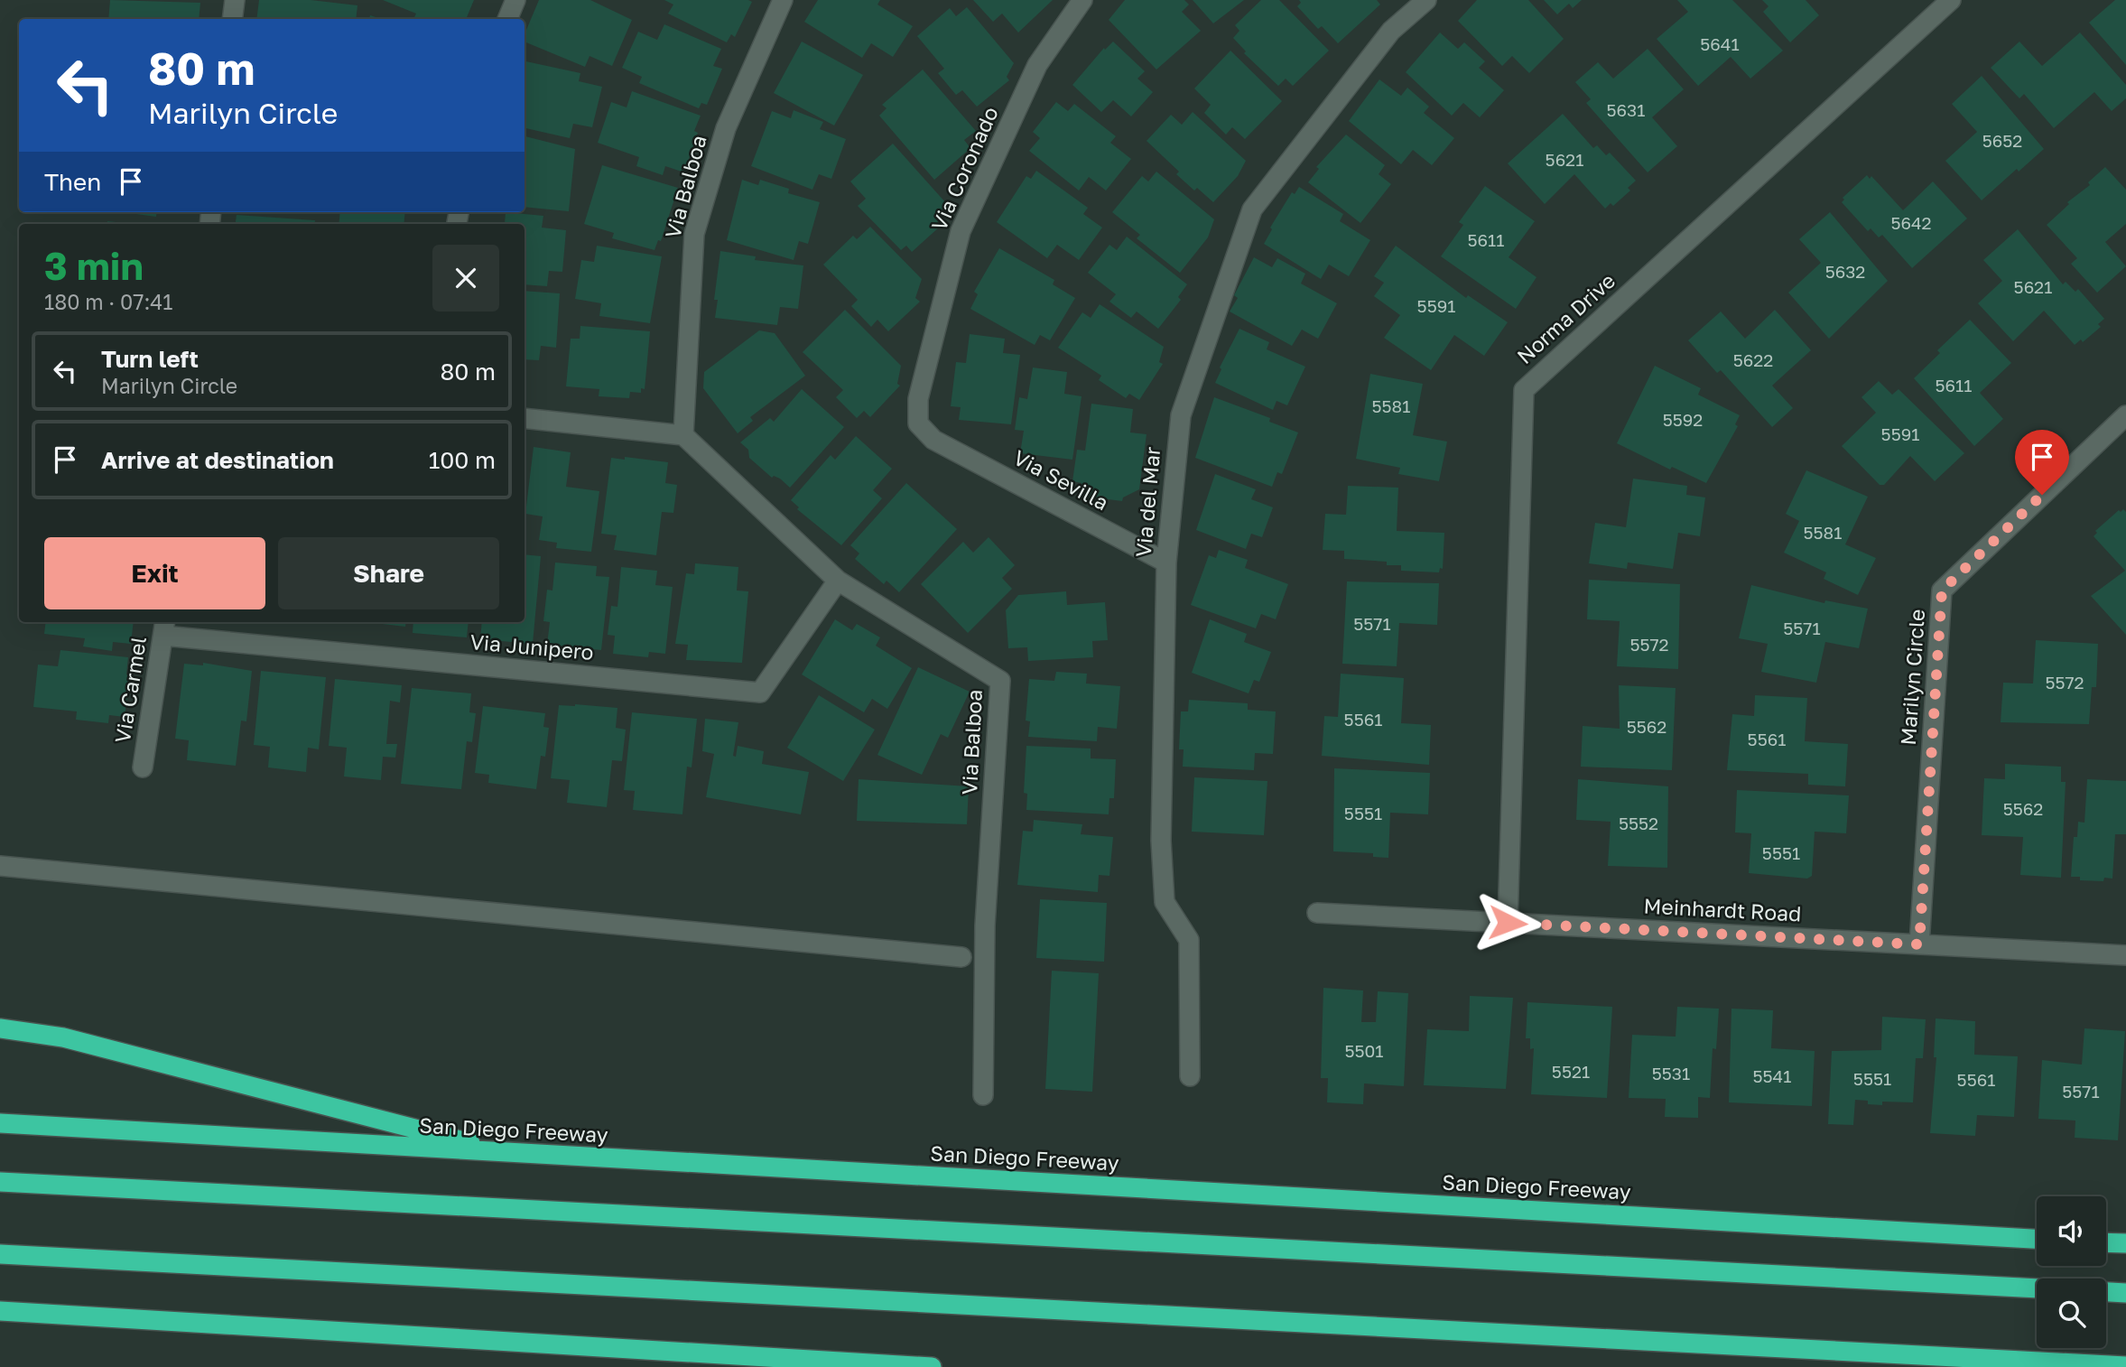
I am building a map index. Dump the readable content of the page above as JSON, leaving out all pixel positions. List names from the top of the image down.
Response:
{
  "streets": {
    "highway": ["San Diego Freeway"],
    "street": [
      "Via Coronado",
      "Via Balboa",
      "Norma Drive",
      "Via Sevilla",
      "Via del Mar",
      "Via Junipero",
      "Marilyn Circle",
      "Via Carmel",
      "Meinhardt Road"
    ]
  },
  "crossings": [
    ["Via Coronado", "Via Sevilla"],
    ["Via Balboa", "Via Junipero"],
    ["Norma Drive", "Meinhardt Road"],
    ["Via Sevilla", "Via del Mar"],
    ["Via Junipero", "Via Carmel"],
    ["Marilyn Circle", "Meinhardt Road"]
  ],
  "house_numbers": [
    "5641",
    "5631",
    "5652",
    "5621",
    "5642",
    "5611",
    "5632",
    "5621",
    "5591",
    "5622",
    "5611",
    "5581",
    "5592",
    "5591",
    "5581",
    "5571",
    "5571",
    "5572",
    "5572",
    "5561",
    "5562",
    "5561",
    "5562",
    "5551",
    "5552",
    "5551",
    "5501",
    "5521",
    "5531",
    "5541",
    "5551",
    "5561",
    "5571"
  ],
  "page": {
    "turn": ["80 m", "Marilyn Circle"],
    "then": "Then",
    "heading": ["3 min", "180 m · 07:41"],
    "list": [
      {
        "name": "Turn left",
        "note": "Marilyn Circle",
        "value": "80 m"
      },
      {
        "name": "Arrive at destination",
        "value": "100 m"
      }
    ],
    "buttons": ["Exit", "Share"]
  }
}
